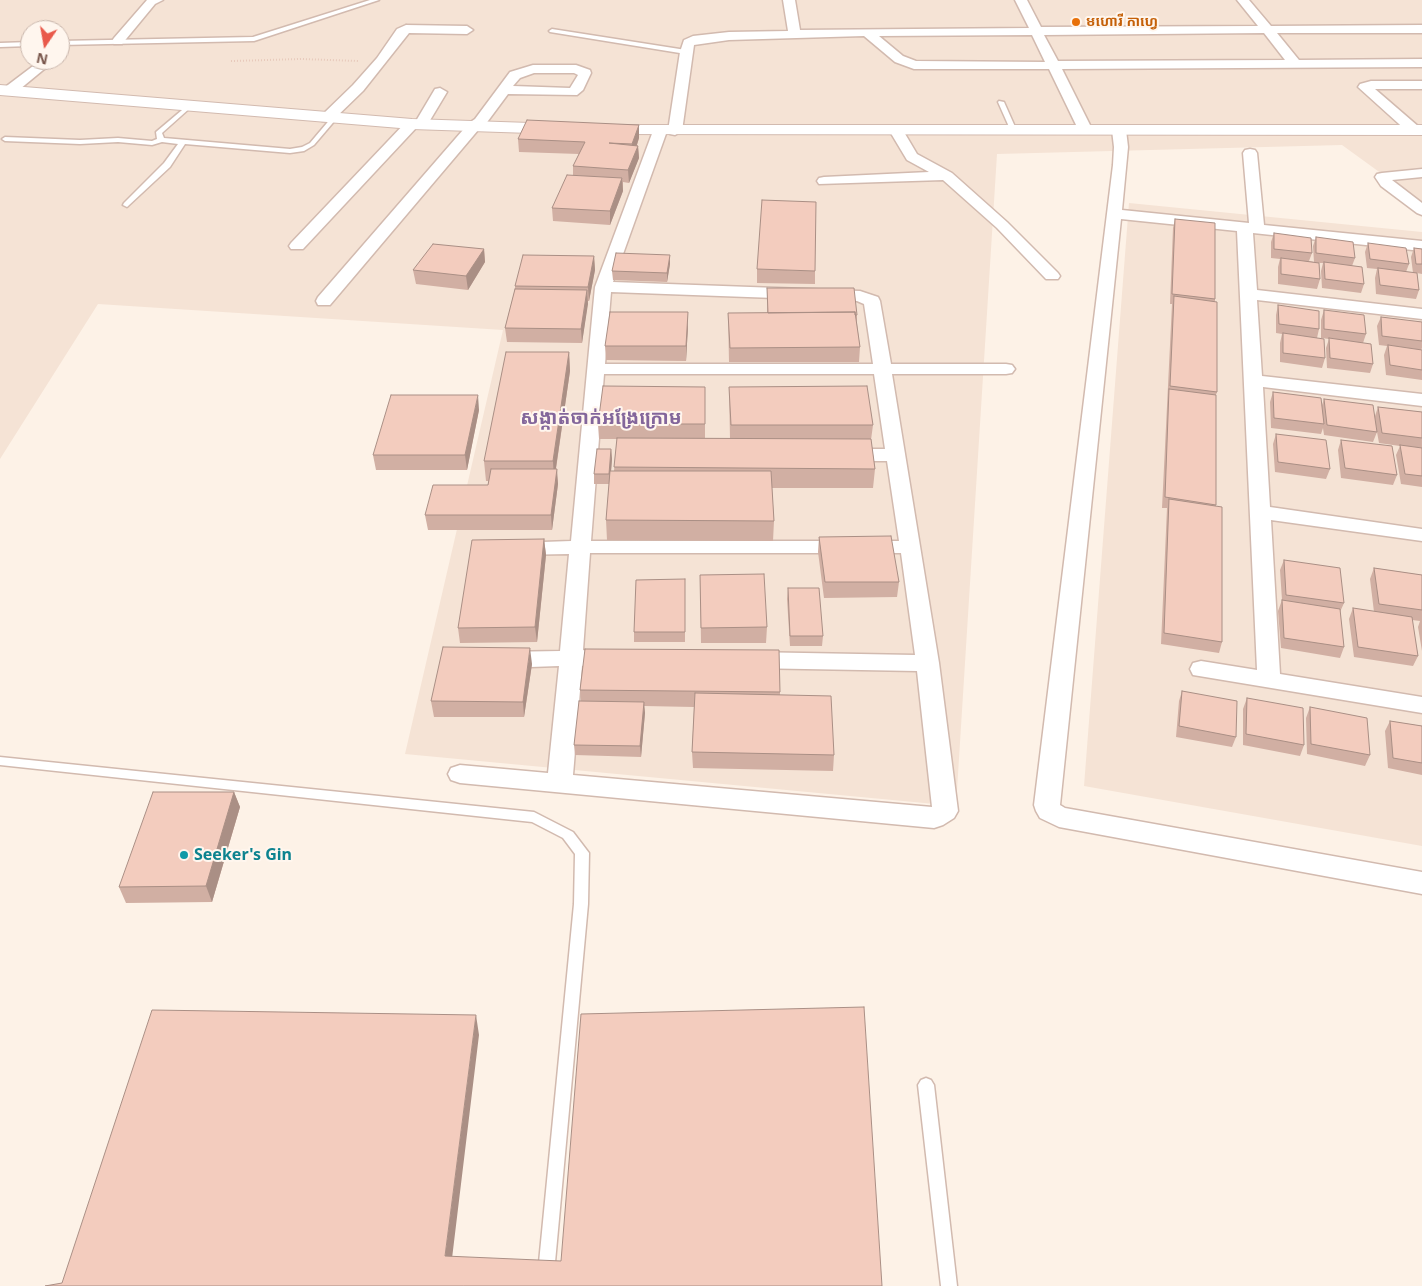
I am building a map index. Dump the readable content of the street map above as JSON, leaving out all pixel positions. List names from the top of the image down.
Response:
{
  "districts": ["សង្កាត់ចាក់អង្រែក្រោម"],
  "places": ["មហោរី កាហ្វេ", "Seeker's Gin"],
  "north": "bottom"
}
